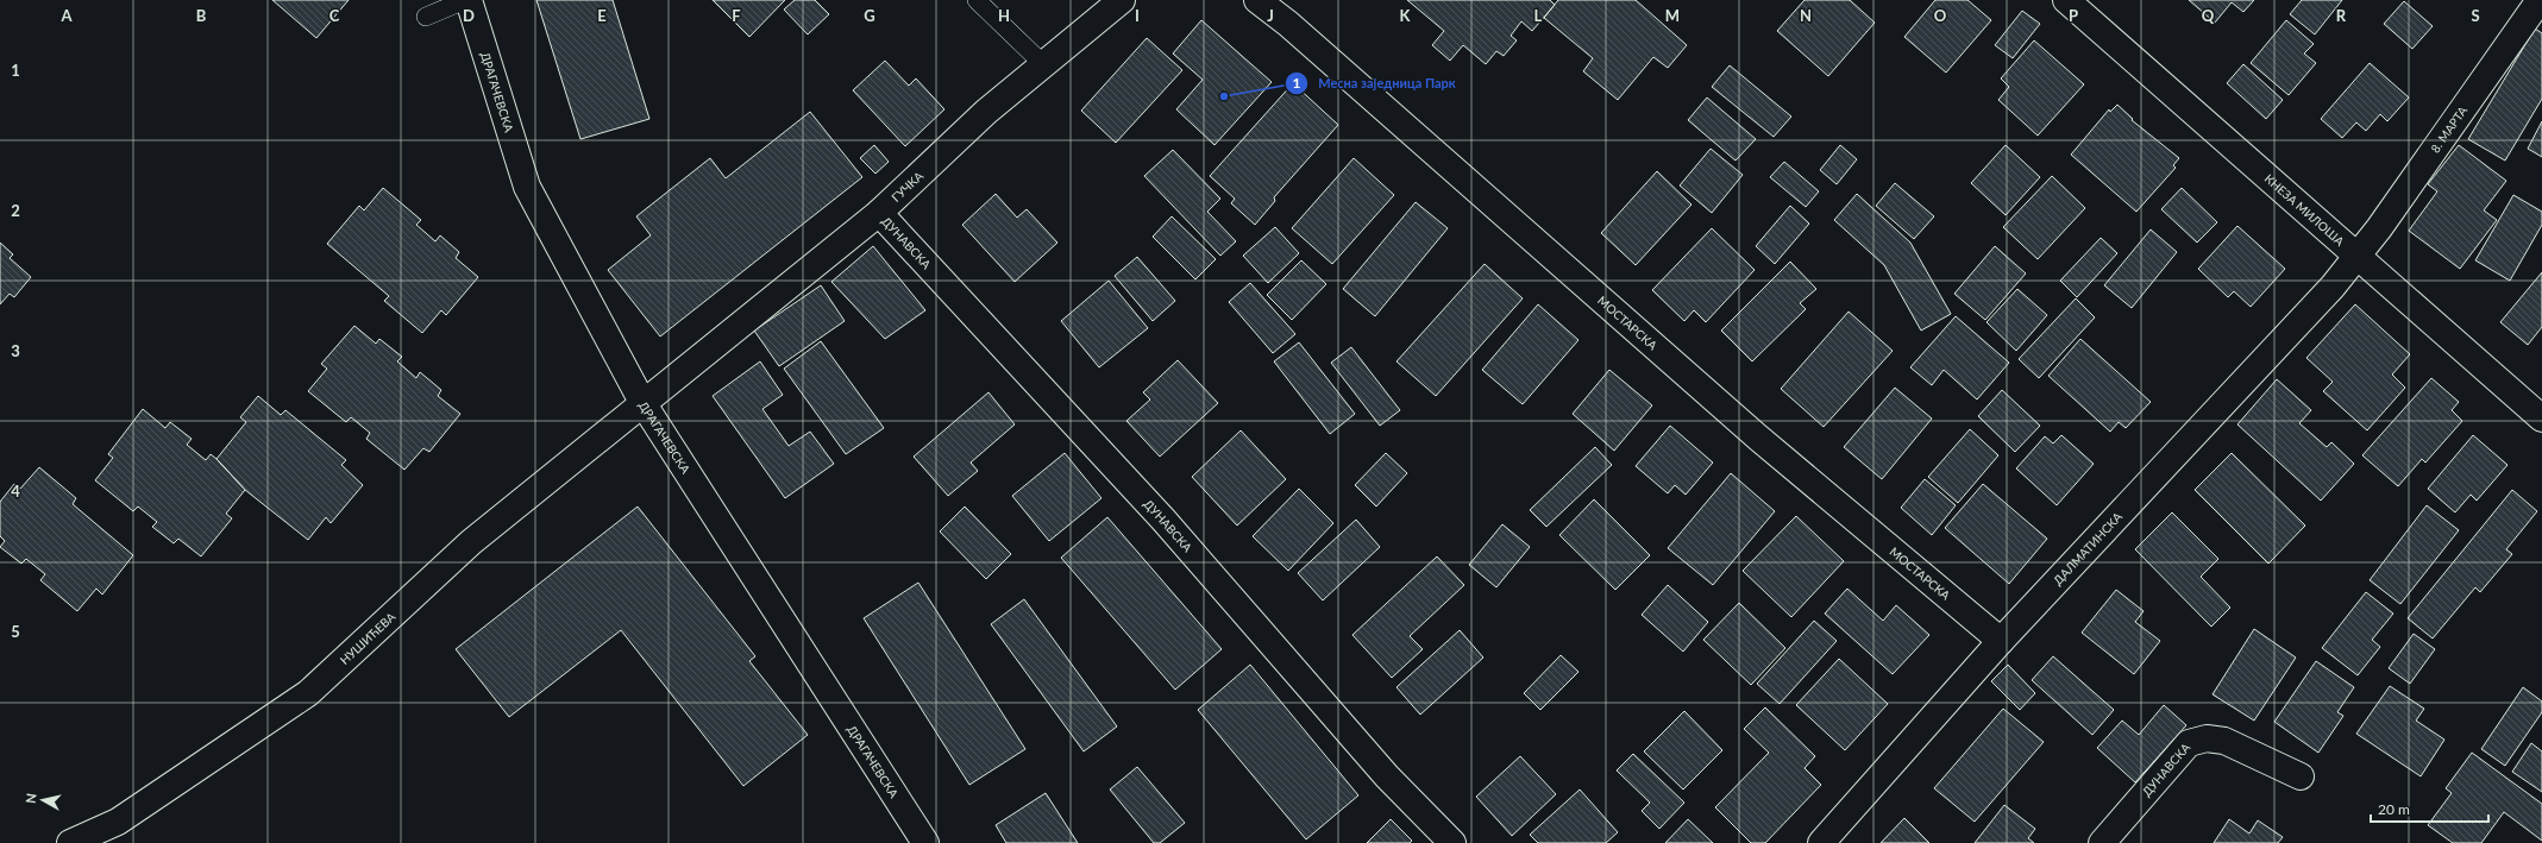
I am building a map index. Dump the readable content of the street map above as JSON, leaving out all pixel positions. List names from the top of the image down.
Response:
{
  "streets": {
    "street": [
      "ДРАГАЧЕВСКА",
      "8. МАРТА",
      "ГУЧКА",
      "КНЕЗА МИЛОША",
      "ДУНАВСКА",
      "МОСТАРСКА",
      "ДАЛМАТИНСКА",
      "НУШИЋЕВА"
    ]
  },
  "crossings": [
    ["ДРАГАЧЕВСКА", "ГУЧКА"],
    ["ДРАГАЧЕВСКА", "НУШИЋЕВА"],
    ["8. МАРТА", "КНЕЗА МИЛОША"],
    ["8. МАРТА", "ДАЛМАТИНСКА"],
    ["ГУЧКА", "ДУНАВСКА"],
    ["ГУЧКА", "НУШИЋЕВА"],
    ["КНЕЗА МИЛОША", "ДАЛМАТИНСКА"],
    ["МОСТАРСКА", "ДАЛМАТИНСКА"]
  ],
  "places": ["Месна заједница Парк"],
  "scale_bar": "20 m",
  "north": "left",
  "grid": {
    "columns": [
      "A",
      "B",
      "C",
      "D",
      "E",
      "F",
      "G",
      "H",
      "I",
      "J",
      "K",
      "L",
      "M",
      "N",
      "O",
      "P",
      "Q",
      "R",
      "S"
    ],
    "rows": [
      "1",
      "2",
      "3",
      "4",
      "5"
    ]
  }
}
